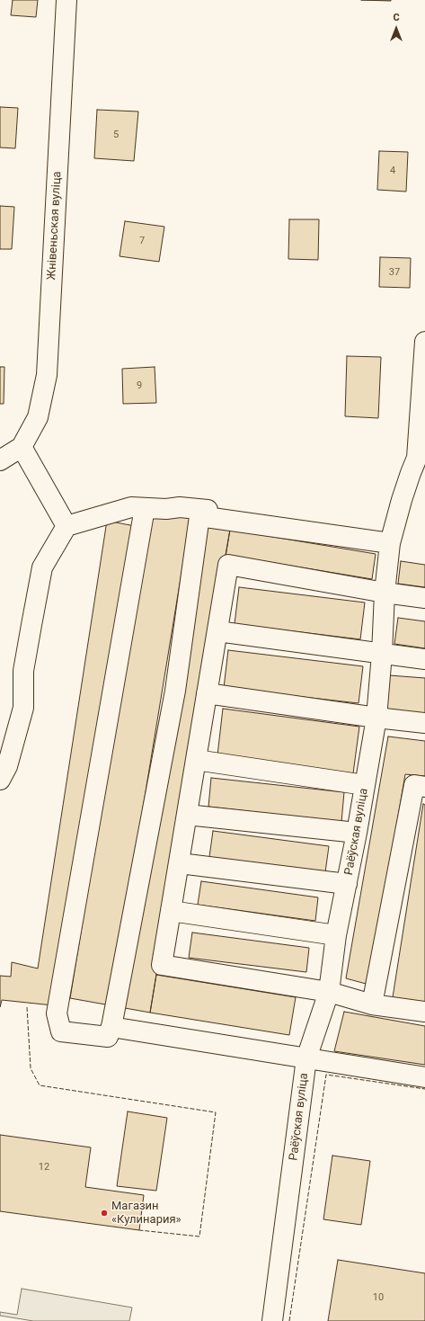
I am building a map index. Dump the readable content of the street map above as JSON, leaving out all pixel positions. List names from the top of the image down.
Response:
{
  "streets": {
    "street": ["Жнівеньская вуліца", "Раёўская вуліца"]
  },
  "places": ["Магазин «Кулинария»"],
  "house_numbers": [
    "5",
    "4",
    "7",
    "37",
    "9",
    "12",
    "10"
  ],
  "north": "top"
}
